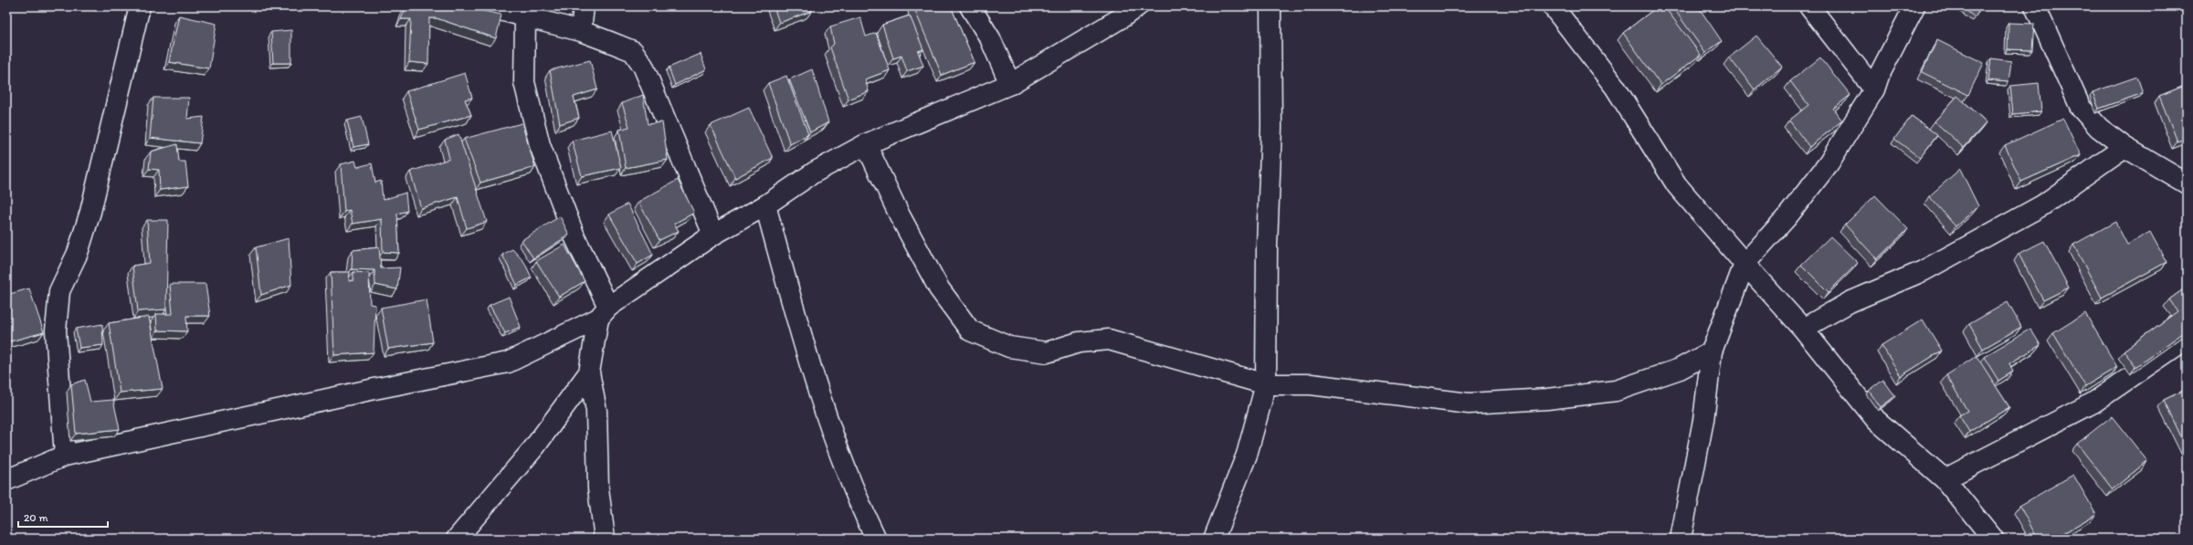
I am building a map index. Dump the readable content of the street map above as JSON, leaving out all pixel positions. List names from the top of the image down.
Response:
{
  "scale_bar": "20 m"
}
